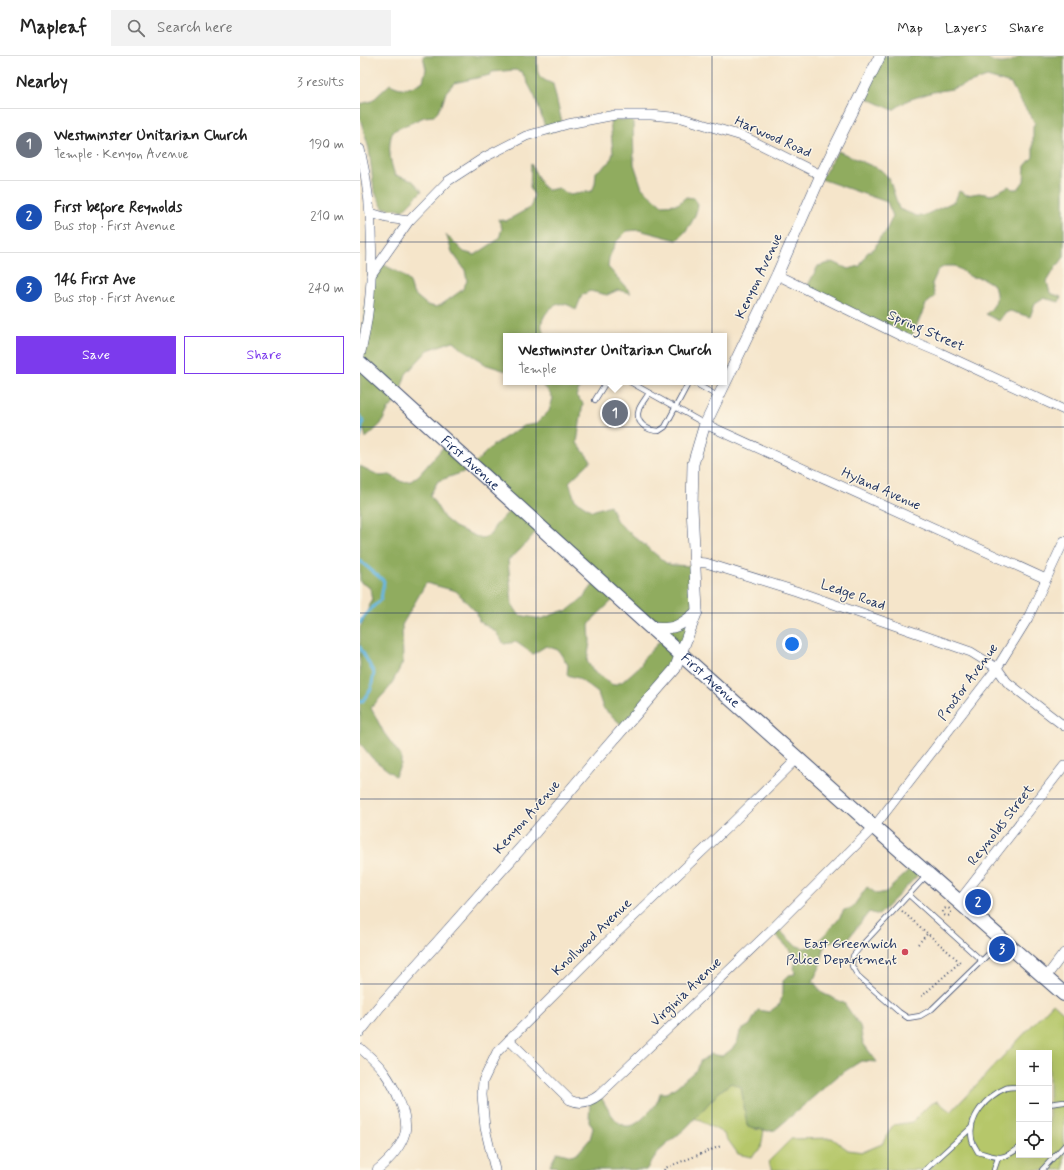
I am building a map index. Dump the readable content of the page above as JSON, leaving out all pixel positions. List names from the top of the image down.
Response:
{
  "streets": {
    "main road": ["First Avenue"],
    "street": [
      "Harwood Road",
      "Kenyon Avenue",
      "Spring Street",
      "Hyland Avenue",
      "Ledge Road",
      "Proctor Avenue",
      "Reynolds Street",
      "Knollwood Avenue",
      "Virginia Avenue"
    ]
  },
  "crossings": [
    ["Harwood Road", "Kenyon Avenue"],
    ["Kenyon Avenue", "Spring Street"],
    ["Kenyon Avenue", "First Avenue"],
    ["Kenyon Avenue", "Hyland Avenue"],
    ["Kenyon Avenue", "Ledge Road"],
    ["First Avenue", "Proctor Avenue"],
    ["First Avenue", "Reynolds Street"],
    ["First Avenue", "Knollwood Avenue"],
    ["First Avenue", "Virginia Avenue"],
    ["Hyland Avenue", "Proctor Avenue"],
    ["Ledge Road", "Proctor Avenue"],
    ["Proctor Avenue", "Virginia Avenue"],
    ["Knollwood Avenue", "Virginia Avenue"]
  ],
  "places": ["East Greenwich Police Department"],
  "page": {
    "header": "Mapleaf",
    "search": "Search here",
    "nav": ["Map", "Layers", "Share"],
    "heading": ["Nearby", "3 results"],
    "list": [
      {
        "mark": "1",
        "name": "Westminster Unitarian Church",
        "note": "Temple · Kenyon Avenue",
        "value": "190 m"
      },
      {
        "mark": "2",
        "name": "First before Reynolds",
        "note": "Bus stop · First Avenue",
        "value": "210 m"
      },
      {
        "mark": "3",
        "name": "146 First Ave",
        "note": "Bus stop · First Avenue",
        "value": "240 m"
      }
    ],
    "buttons": ["Save", "Share"],
    "popup": ["Westminster Unitarian Church", "Temple"],
    "pins": ["1", "2", "3"],
    "map_buttons": ["+", "−"]
  }
}
